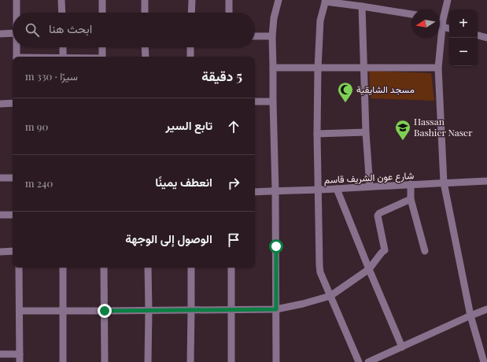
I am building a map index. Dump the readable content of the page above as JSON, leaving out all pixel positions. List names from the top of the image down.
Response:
{
  "streets": {
    "street": ["شارع عون الشريف قاسم"]
  },
  "places": {
    "mosque": ["مسجد الشايقية"],
    "school or university": ["Hassan Bashier Naser"]
  },
  "north": "left",
  "page": {
    "map_buttons": ["+", "−"],
    "search": "ابحث هنا",
    "heading": ["5 دقيقة", "سيرًا · 330 m"],
    "list": [
      ["تابع السير", "90 m"],
      ["انعطف يمينًا", "240 m"],
      "الوصول إلى الوجهة"
    ]
  }
}
